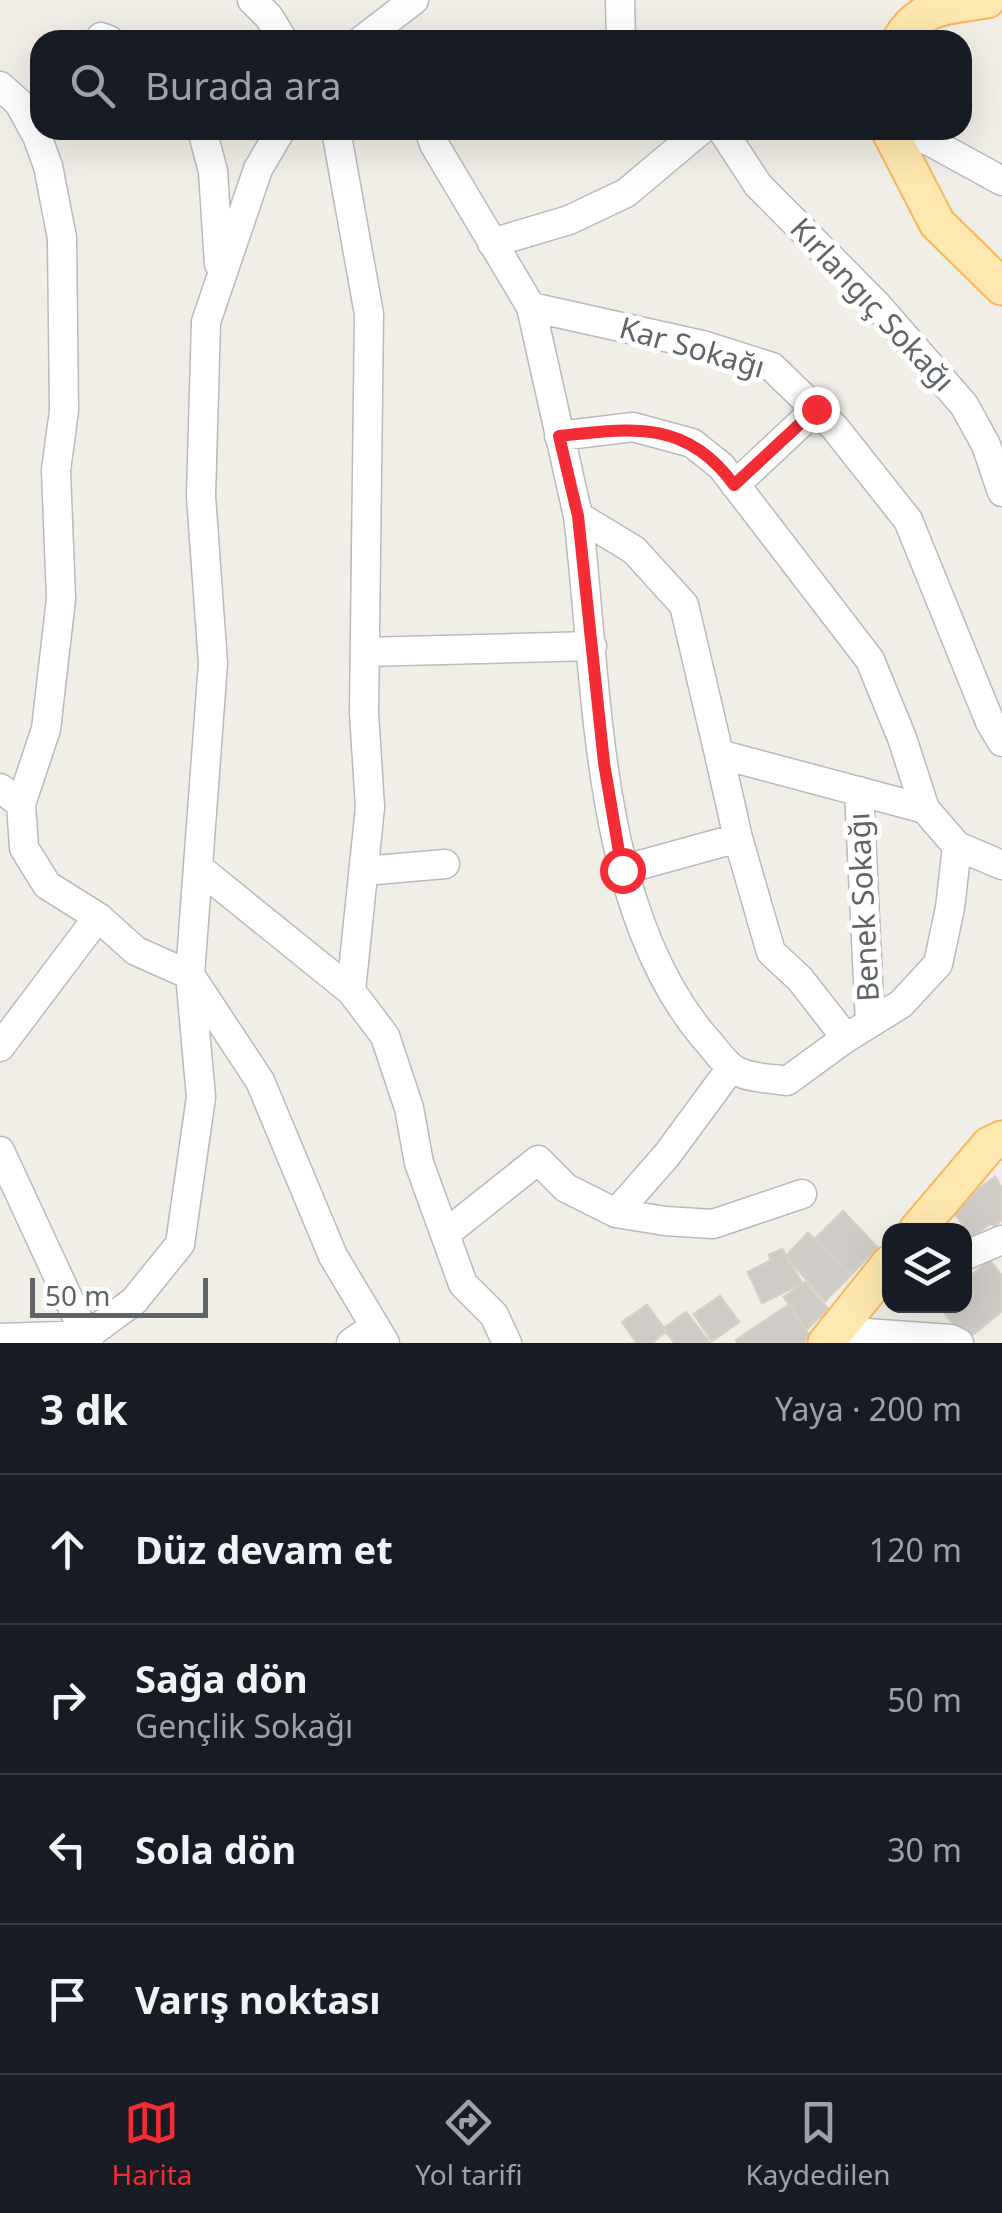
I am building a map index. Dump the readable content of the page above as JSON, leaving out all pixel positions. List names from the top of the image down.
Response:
{
  "streets": {
    "street": ["Kırlangıç Sokağı", "Kar Sokağı", "Benek Sokağı"]
  },
  "scale_bar": "50 m",
  "page": {
    "search": "Burada ara",
    "scale": "50 m",
    "heading": ["3 dk", "Yaya · 200 m"],
    "list": [
      ["Düz devam et", "120 m"],
      ["Sağa dön", "Gençlik Sokağı", "50 m"],
      ["Sola dön", "30 m"],
      "Varış noktası"
    ],
    "nav": ["Harita", "Yol tarifi", "Kaydedilen"]
  }
}
